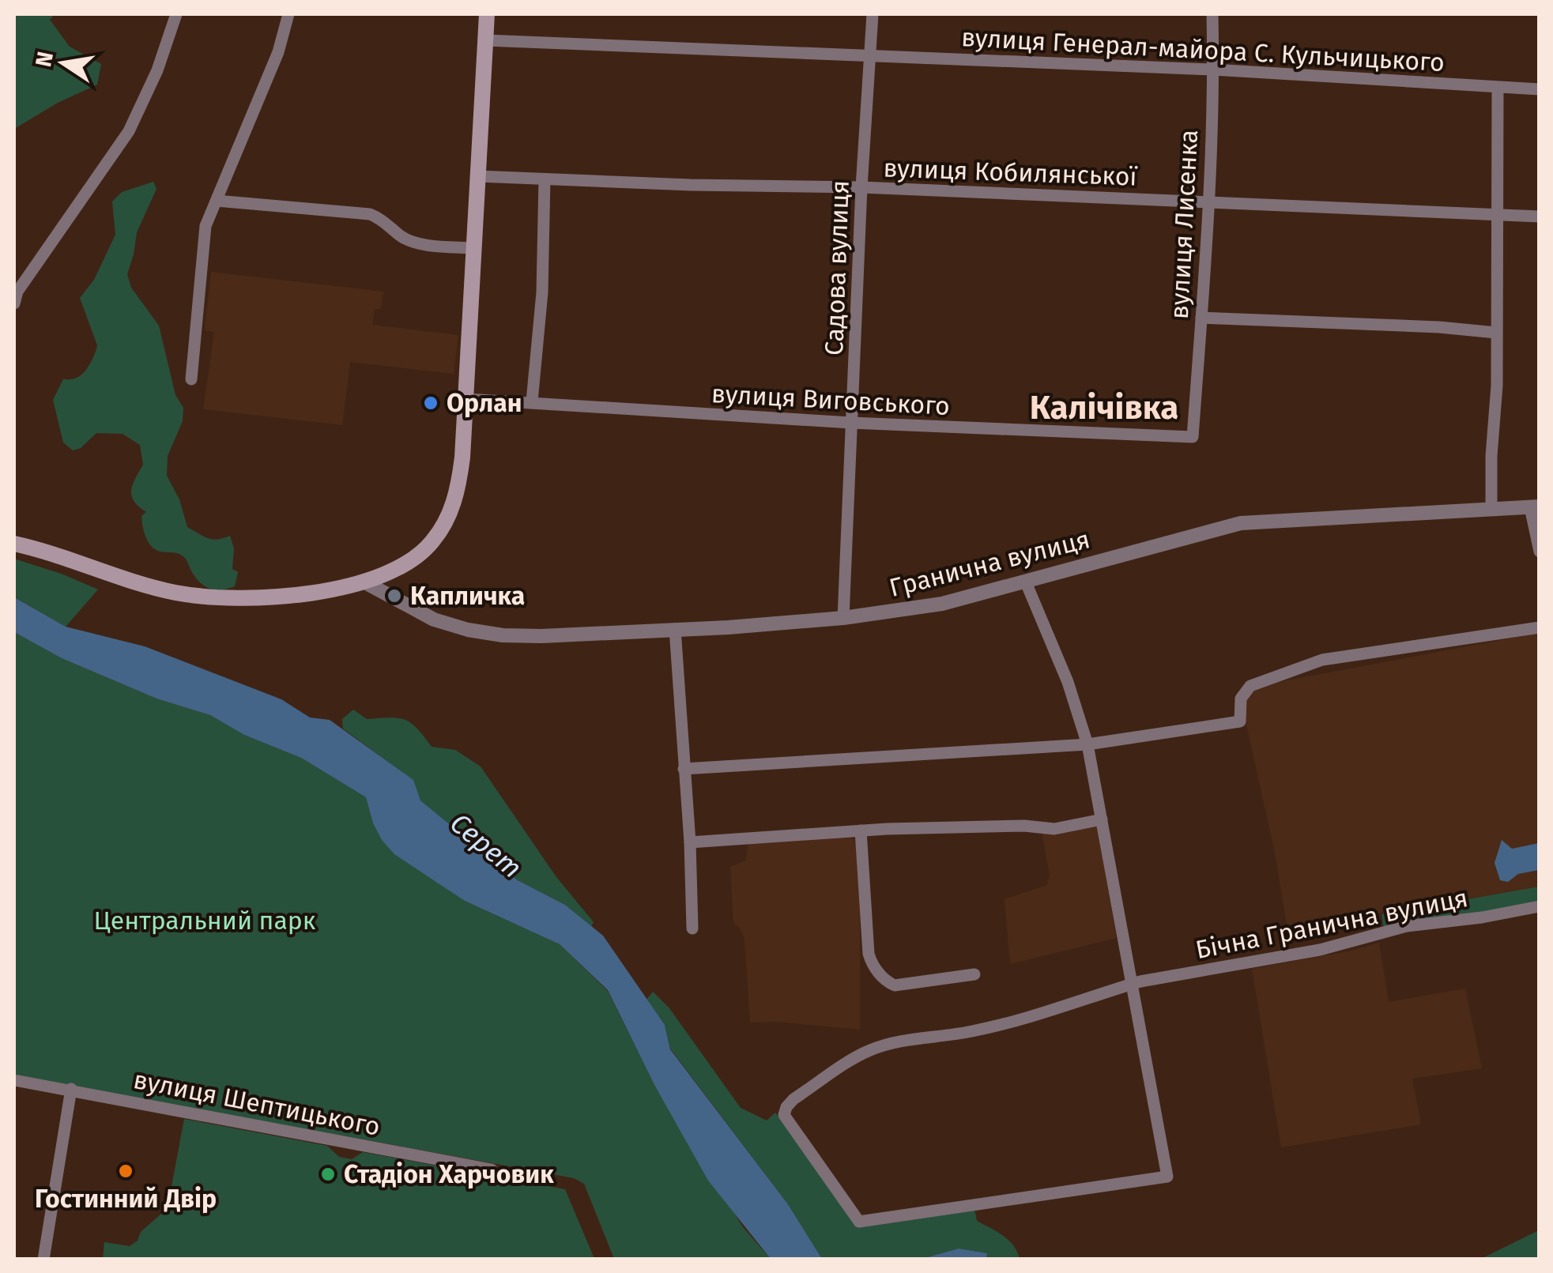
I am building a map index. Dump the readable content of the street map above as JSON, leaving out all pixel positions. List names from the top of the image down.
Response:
{
  "streets": {
    "street": [
      "вулиця Генерал-майора С. Кульчицького",
      "вулиця Кобилянської",
      "вулиця Лисенка",
      "Садова вулиця",
      "вулиця Виговського",
      "Гранична вулиця",
      "Бічна Гранична вулиця",
      "вулиця Шептицького"
    ]
  },
  "crossings": [
    ["вулиця Генерал-майора С. Кульчицького", "вулиця Лисенка"],
    ["вулиця Генерал-майора С. Кульчицького", "Садова вулиця"],
    ["вулиця Кобилянської", "вулиця Лисенка"],
    ["вулиця Кобилянської", "Садова вулиця"],
    ["вулиця Лисенка", "вулиця Виговського"],
    ["Садова вулиця", "вулиця Виговського"],
    ["Садова вулиця", "Гранична вулиця"]
  ],
  "districts": ["Калічівка"],
  "water": ["Серет"],
  "parks": ["Центральний парк"],
  "places": [
    "Орлан",
    "Капличка",
    "Гостинний Двір",
    "Стадіон Харчовик"
  ],
  "north": "left"
}
